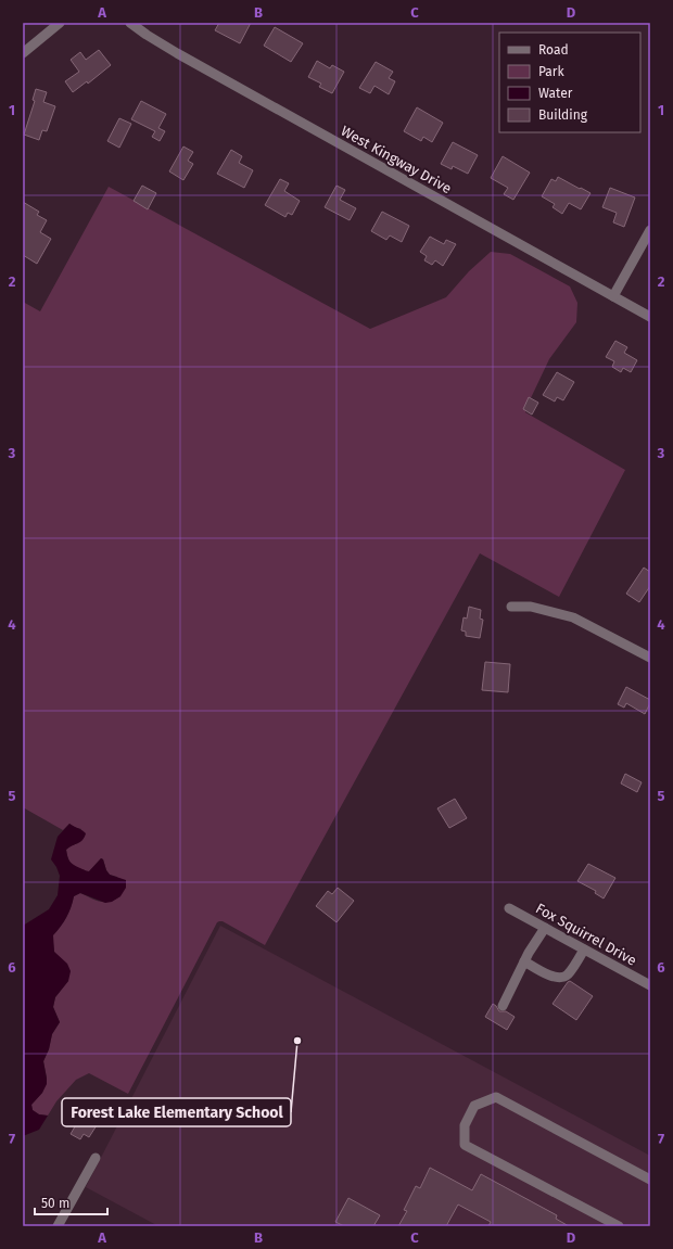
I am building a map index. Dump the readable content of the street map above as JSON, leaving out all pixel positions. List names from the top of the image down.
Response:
{
  "streets": {
    "street": ["West Kingway Drive", "Fox Squirrel Drive"]
  },
  "places": ["Forest Lake Elementary School"],
  "legend": [
    "Road",
    "Park",
    "Water",
    "Building"
  ],
  "scale_bar": "50 m",
  "grid": {
    "columns": [
      "A",
      "B",
      "C",
      "D"
    ],
    "rows": [
      "1",
      "2",
      "3",
      "4",
      "5",
      "6",
      "7"
    ]
  }
}
